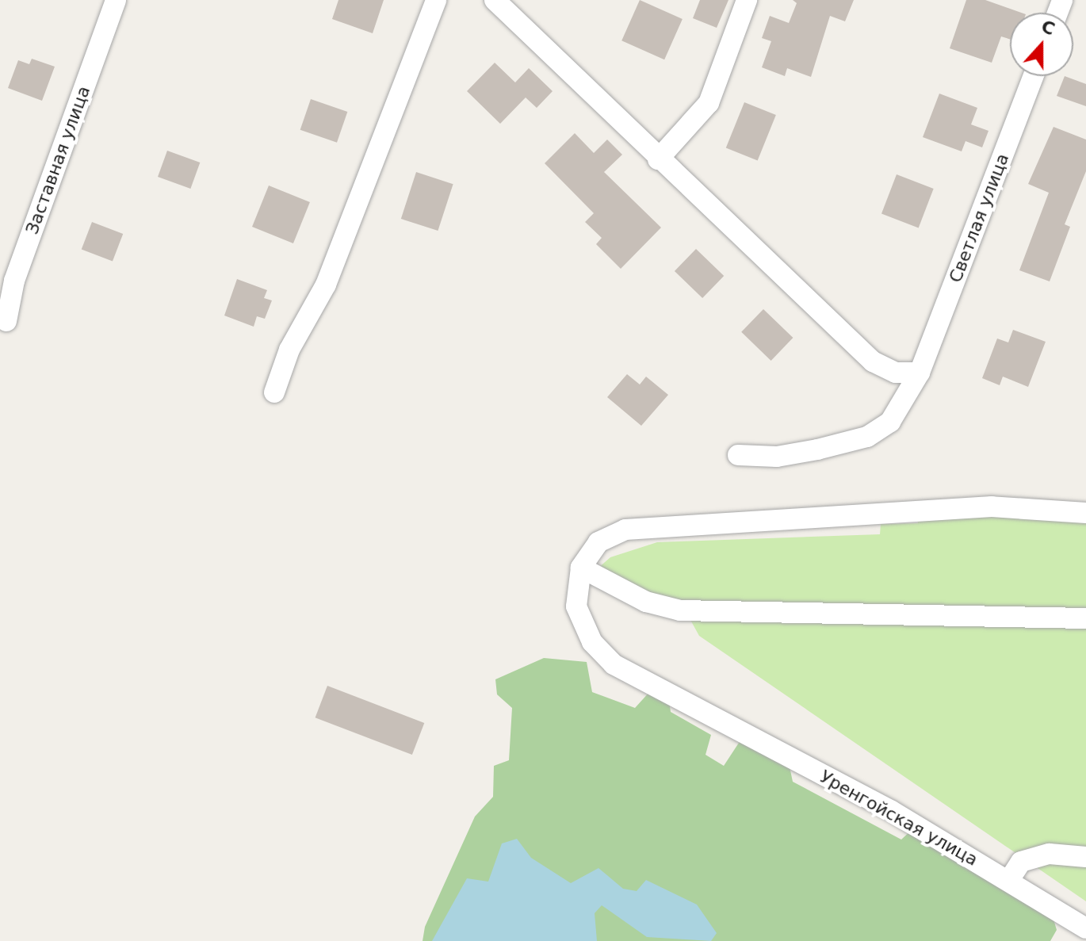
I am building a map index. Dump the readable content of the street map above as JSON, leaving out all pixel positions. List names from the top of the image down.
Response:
{
  "streets": {
    "street": ["Заставная улица", "Светлая улица", "Уренгойская улица"]
  },
  "north": "top"
}
